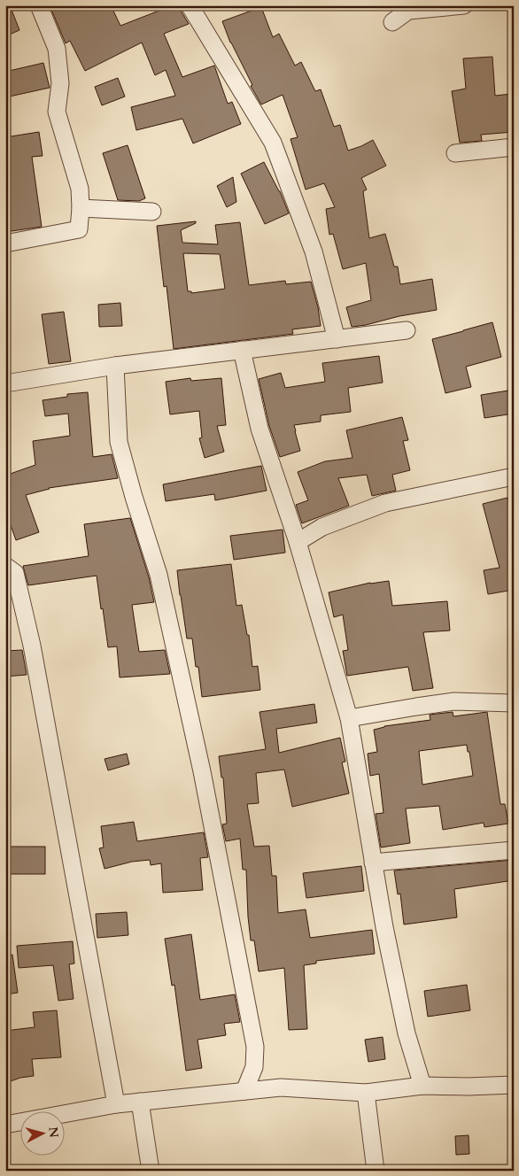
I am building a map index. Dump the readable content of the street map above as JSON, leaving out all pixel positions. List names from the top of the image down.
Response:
{
  "north": "right"
}
